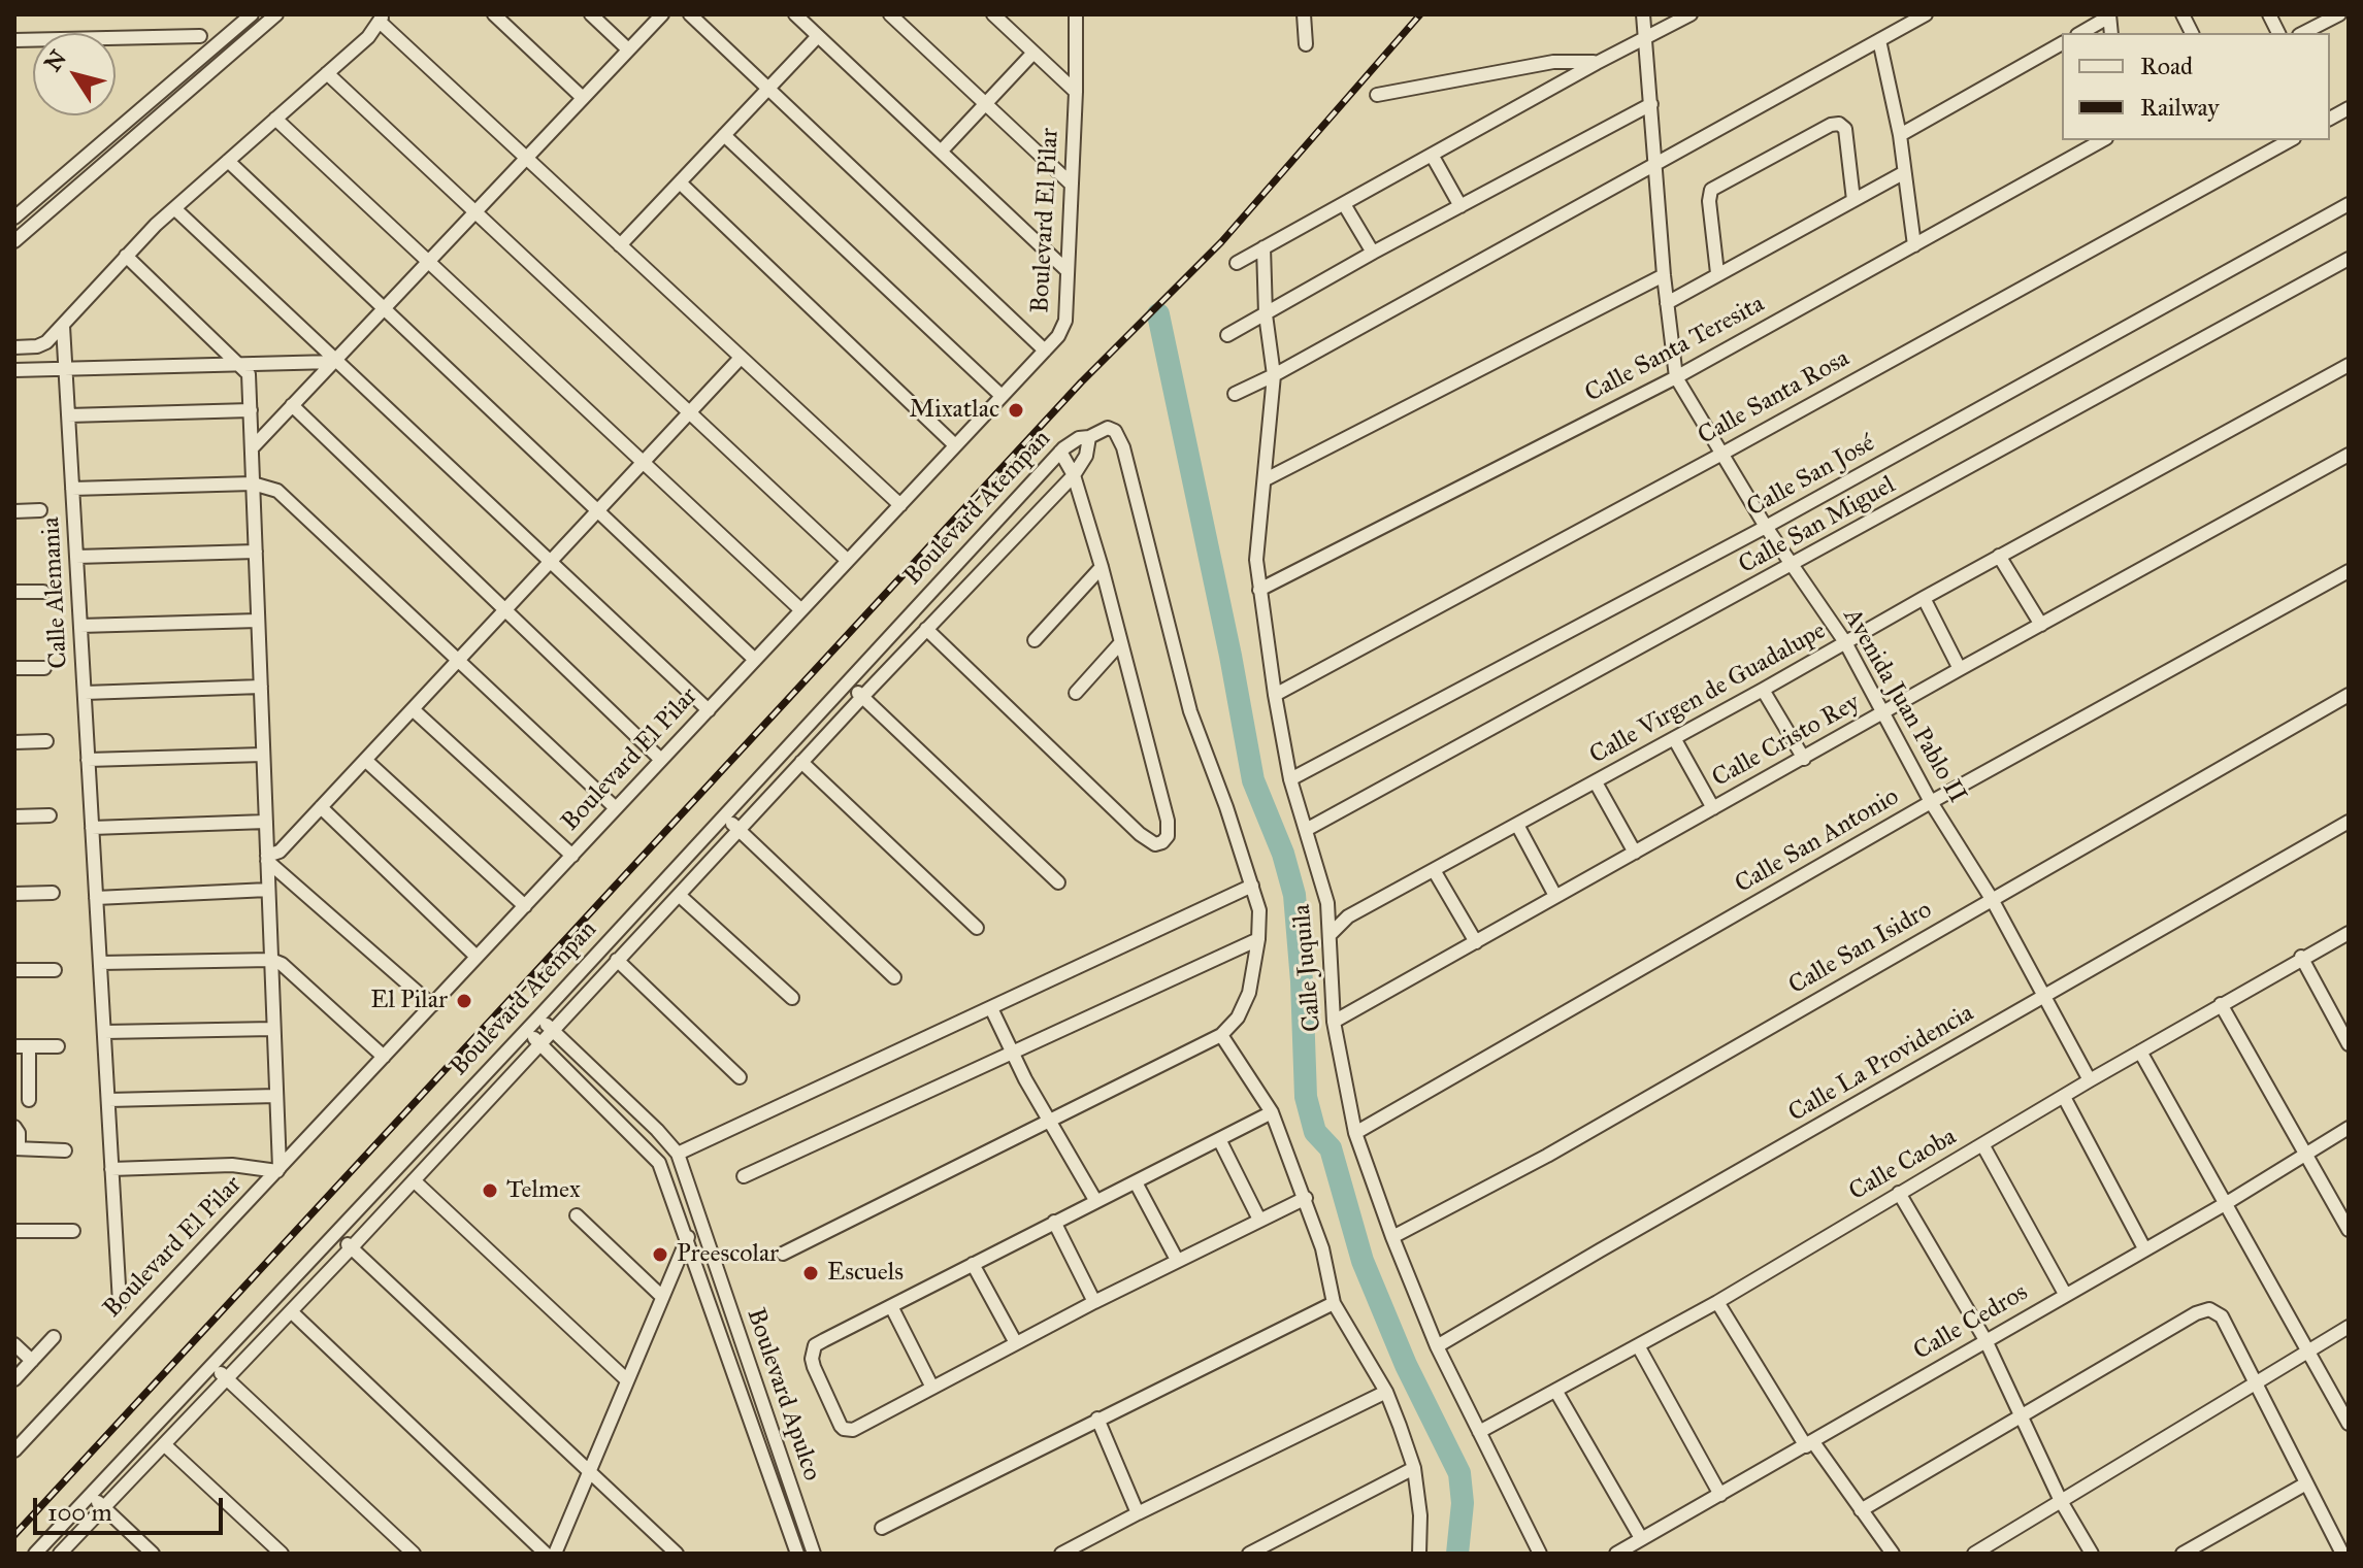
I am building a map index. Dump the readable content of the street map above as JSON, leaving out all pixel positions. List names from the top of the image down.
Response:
{
  "streets": {
    "street": [
      "Boulevard El Pilar",
      "Calle Santa Teresita",
      "Calle Santa Rosa",
      "Calle San José",
      "Boulevard Atempan",
      "Calle San Miguel",
      "Calle Alemania",
      "Calle Virgen de Guadalupe",
      "Avenida Juan Pablo II",
      "Calle Cristo Rey",
      "Calle San Antonio",
      "Calle San Isidro",
      "Calle Juquila",
      "Calle La Providencia",
      "Calle Caoba",
      "Calle Cedros",
      "Boulevard Apulco"
    ]
  },
  "crossings": [
    ["Calle Santa Teresita", "Avenida Juan Pablo II"],
    ["Calle Santa Teresita", "Calle Juquila"],
    ["Calle Santa Rosa", "Avenida Juan Pablo II"],
    ["Calle Santa Rosa", "Calle Juquila"],
    ["Calle San José", "Avenida Juan Pablo II"],
    ["Calle San José", "Calle Juquila"],
    ["Boulevard Atempan", "Boulevard Apulco"],
    ["Calle San Miguel", "Avenida Juan Pablo II"],
    ["Calle San Miguel", "Calle Juquila"],
    ["Calle Virgen de Guadalupe", "Avenida Juan Pablo II"],
    ["Calle Virgen de Guadalupe", "Calle Juquila"],
    ["Avenida Juan Pablo II", "Calle Cristo Rey"],
    ["Avenida Juan Pablo II", "Calle San Antonio"],
    ["Avenida Juan Pablo II", "Calle San Isidro"],
    ["Avenida Juan Pablo II", "Calle La Providencia"],
    ["Avenida Juan Pablo II", "Calle Caoba"],
    ["Calle Cristo Rey", "Calle Juquila"],
    ["Calle San Antonio", "Calle Juquila"],
    ["Calle San Isidro", "Calle Juquila"],
    ["Calle Juquila", "Calle La Providencia"],
    ["Calle Juquila", "Calle Caoba"]
  ],
  "places": [
    "Mixatlac",
    "El Pilar",
    "Telmex",
    "Preescolar",
    "Escuels"
  ],
  "legend": ["Road", "Railway"],
  "scale_bar": "100 m",
  "north": "top left"
}
